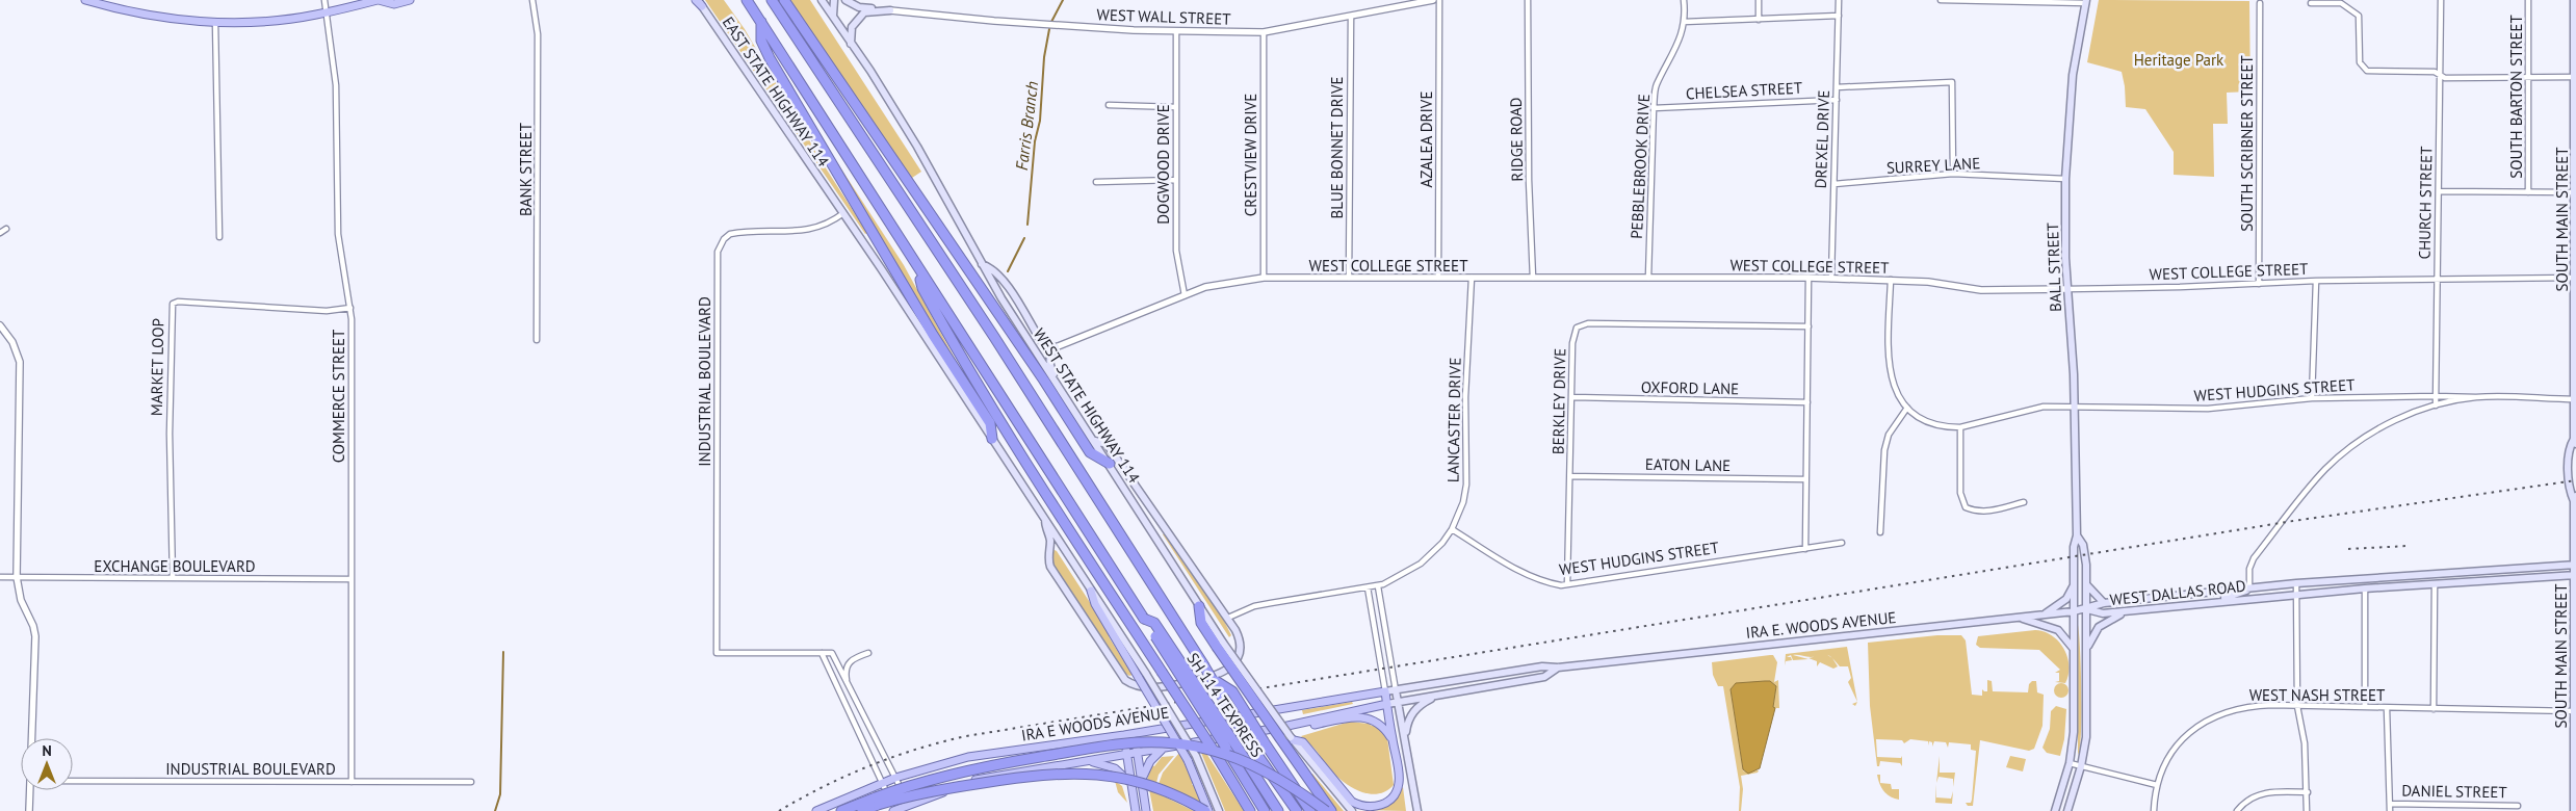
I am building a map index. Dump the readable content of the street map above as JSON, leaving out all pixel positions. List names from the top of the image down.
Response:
{
  "streets": {
    "highway": ["SH 114 TEXPRESS"],
    "main road": [
      "EAST STATE HIGHWAY 114",
      "SOUTH MAIN STREET",
      "BALL STREET",
      "WEST STATE HIGHWAY 114",
      "WEST DALLAS ROAD",
      "IRA E. WOODS AVENUE",
      "IRA E WOODS AVENUE"
    ],
    "street": [
      "WEST WALL STREET",
      "CHELSEA STREET",
      "SOUTH BARTON STREET",
      "AZALEA DRIVE",
      "RIDGE ROAD",
      "DREXEL DRIVE",
      "SOUTH SCRIBNER STREET",
      "BLUE BONNET DRIVE",
      "CRESTVIEW DRIVE",
      "DOGWOOD DRIVE",
      "SURREY LANE",
      "PEBBLEBROOK DRIVE",
      "BANK STREET",
      "CHURCH STREET",
      "WEST COLLEGE STREET",
      "MARKET LOOP",
      "INDUSTRIAL BOULEVARD",
      "OXFORD LANE",
      "WEST HUDGINS STREET",
      "COMMERCE STREET",
      "BERKLEY DRIVE",
      "LANCASTER DRIVE",
      "EATON LANE",
      "EXCHANGE BOULEVARD",
      "WEST NASH STREET",
      "DANIEL STREET"
    ]
  },
  "crossings": [
    ["WEST WALL STREET", "BLUE BONNET DRIVE"],
    ["WEST WALL STREET", "CRESTVIEW DRIVE"],
    ["WEST WALL STREET", "DOGWOOD DRIVE"],
    ["CHELSEA STREET", "DREXEL DRIVE"],
    ["CHELSEA STREET", "PEBBLEBROOK DRIVE"],
    ["EAST STATE HIGHWAY 114", "INDUSTRIAL BOULEVARD"],
    ["AZALEA DRIVE", "WEST COLLEGE STREET"],
    ["RIDGE ROAD", "WEST COLLEGE STREET"],
    ["DREXEL DRIVE", "SURREY LANE"],
    ["DREXEL DRIVE", "WEST COLLEGE STREET"],
    ["SOUTH SCRIBNER STREET", "WEST COLLEGE STREET"],
    ["BLUE BONNET DRIVE", "WEST COLLEGE STREET"],
    ["CRESTVIEW DRIVE", "WEST COLLEGE STREET"],
    ["DOGWOOD DRIVE", "WEST COLLEGE STREET"],
    ["SURREY LANE", "BALL STREET"],
    ["PEBBLEBROOK DRIVE", "WEST COLLEGE STREET"],
    ["CHURCH STREET", "WEST COLLEGE STREET"],
    ["CHURCH STREET", "WEST HUDGINS STREET"],
    ["SOUTH MAIN STREET", "WEST COLLEGE STREET"],
    ["SOUTH MAIN STREET", "WEST HUDGINS STREET"],
    ["SOUTH MAIN STREET", "WEST DALLAS ROAD"],
    ["SOUTH MAIN STREET", "WEST NASH STREET"],
    ["WEST COLLEGE STREET", "BALL STREET"],
    ["WEST COLLEGE STREET", "LANCASTER DRIVE"],
    ["BALL STREET", "WEST HUDGINS STREET"],
    ["BALL STREET", "WEST DALLAS ROAD"],
    ["BALL STREET", "IRA E. WOODS AVENUE"],
    ["MARKET LOOP", "COMMERCE STREET"],
    ["MARKET LOOP", "EXCHANGE BOULEVARD"],
    ["INDUSTRIAL BOULEVARD", "COMMERCE STREET"],
    ["OXFORD LANE", "BERKLEY DRIVE"],
    ["WEST HUDGINS STREET", "BERKLEY DRIVE"],
    ["WEST HUDGINS STREET", "LANCASTER DRIVE"],
    ["COMMERCE STREET", "EXCHANGE BOULEVARD"],
    ["BERKLEY DRIVE", "EATON LANE"],
    ["WEST DALLAS ROAD", "IRA E. WOODS AVENUE"],
    ["IRA E. WOODS AVENUE", "IRA E WOODS AVENUE"]
  ],
  "water": ["Farris Branch"],
  "parks": ["Heritage Park"],
  "north": "top"
}
